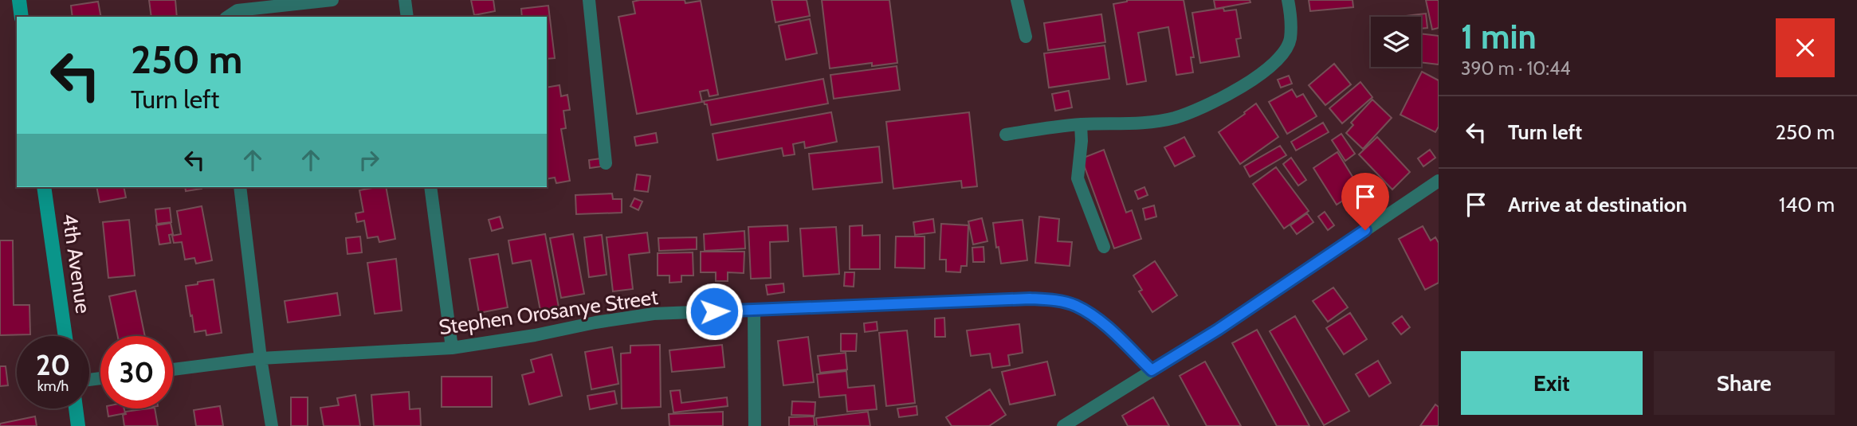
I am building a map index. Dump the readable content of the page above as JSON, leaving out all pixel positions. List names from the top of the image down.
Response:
{
  "streets": {
    "street": ["4th Avenue", "Stephen Orosanye Street"]
  },
  "page": {
    "heading": ["1 min", "390 m · 10:44"],
    "turn": ["250 m", "Turn left"],
    "list": [
      {
        "name": "Turn left",
        "value": "250 m"
      },
      {
        "name": "Arrive at destination",
        "value": "140 m"
      }
    ],
    "speed": "20 km/h",
    "limit": "30",
    "buttons": ["Exit", "Share"]
  }
}
